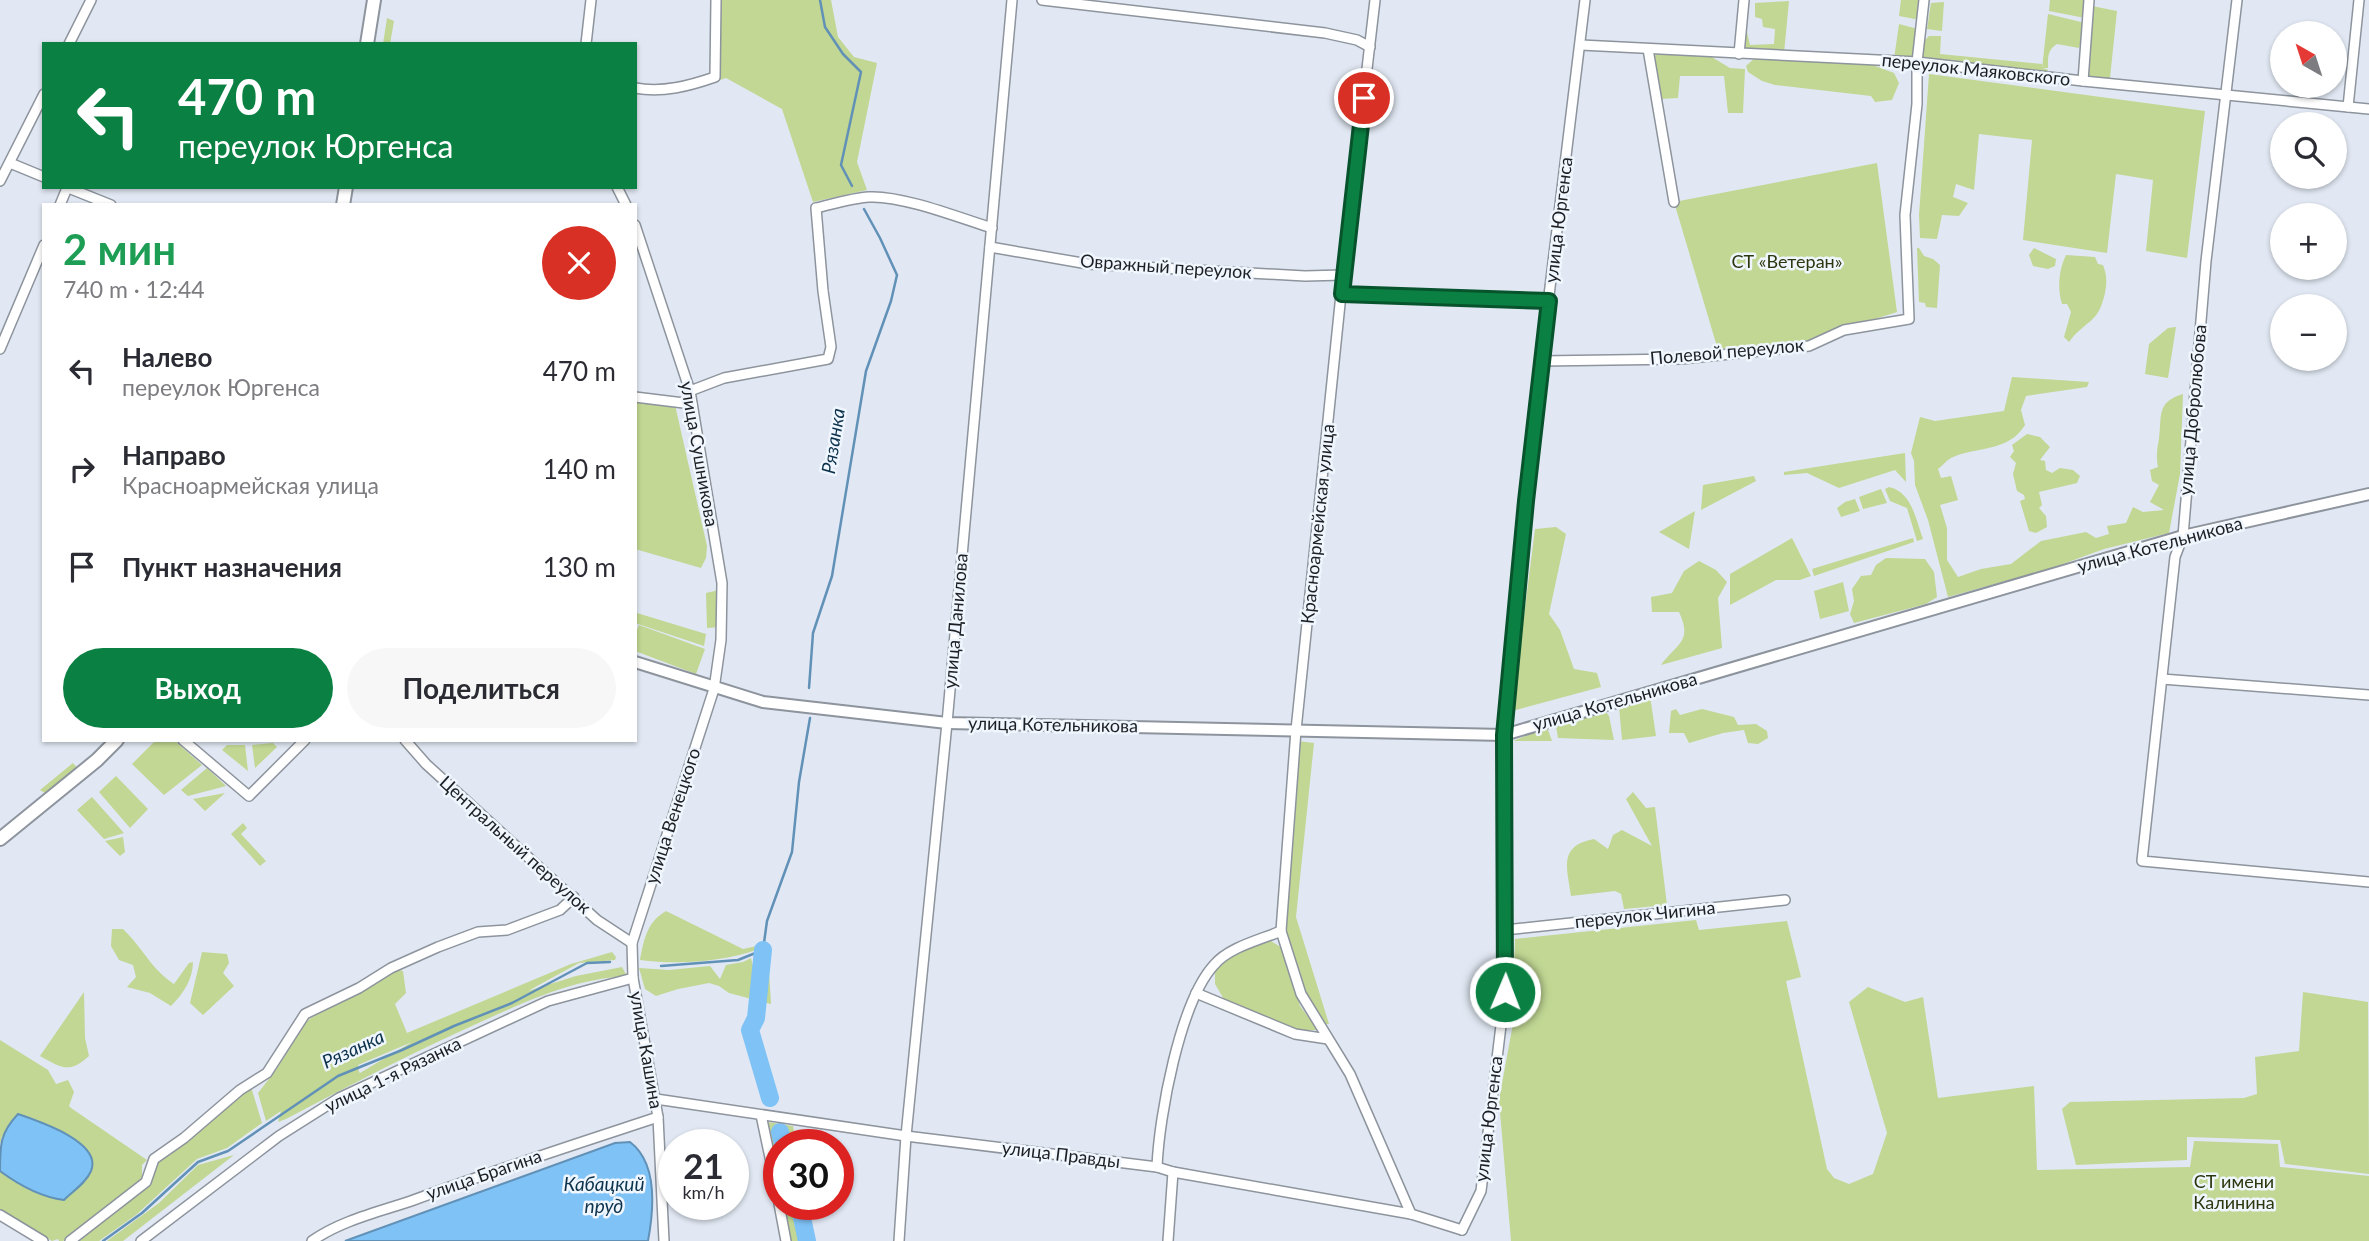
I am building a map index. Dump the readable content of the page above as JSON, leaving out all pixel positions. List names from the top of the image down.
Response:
{
  "streets": {
    "street": [
      "переулок Маяковского",
      "улица Юргенса",
      "Овражный переулок",
      "Полевой переулок",
      "улица Добролюбова",
      "улица Сушникова",
      "Красноармейская улица",
      "улица Котельникова",
      "улица Данилова",
      "улица Венецкого",
      "Центральный переулок",
      "переулок Чигина",
      "улица Кашина",
      "улица 1-я Рязанка",
      "улица Правды",
      "улица Брагина"
    ]
  },
  "crossings": [
    ["переулок Маяковского", "улица Юргенса"],
    ["переулок Маяковского", "Полевой переулок"],
    ["переулок Маяковского", "улица Добролюбова"],
    ["улица Юргенса", "Полевой переулок"],
    ["улица Юргенса", "улица Котельникова"],
    ["улица Юргенса", "переулок Чигина"],
    ["улица Юргенса", "улица Правды"],
    ["Овражный переулок", "Красноармейская улица"],
    ["Овражный переулок", "улица Данилова"],
    ["улица Добролюбова", "улица Котельникова"],
    ["улица Сушникова", "улица Котельникова"],
    ["улица Сушникова", "улица Венецкого"],
    ["Красноармейская улица", "улица Котельникова"],
    ["Красноармейская улица", "улица Правды"],
    ["улица Котельникова", "улица Данилова"],
    ["улица Котельникова", "улица Венецкого"],
    ["улица Данилова", "улица Правды"],
    ["улица Венецкого", "Центральный переулок"],
    ["улица Венецкого", "улица Кашина"],
    ["Центральный переулок", "улица Кашина"],
    ["улица Кашина", "улица 1-я Рязанка"],
    ["улица Кашина", "улица Правды"],
    ["улица Кашина", "улица Брагина"]
  ],
  "water": ["Рязанка", "Кабацкий пруд"],
  "parks": ["СТ «Ветеран»", "СТ имени Калинина"],
  "north": "top left",
  "page": {
    "map_buttons": ["+", "−"],
    "turn": ["470 m", "переулок Юргенса"],
    "heading": ["2 мин", "740 m · 12:44"],
    "list": [
      {
        "name": "Налево",
        "note": "переулок Юргенса",
        "value": "470 m"
      },
      {
        "name": "Направо",
        "note": "Красноармейская улица",
        "value": "140 m"
      },
      {
        "name": "Пункт назначения",
        "value": "130 m"
      }
    ],
    "buttons": ["Выход", "Поделиться"],
    "speed": "21 km/h",
    "limit": "30"
  }
}
